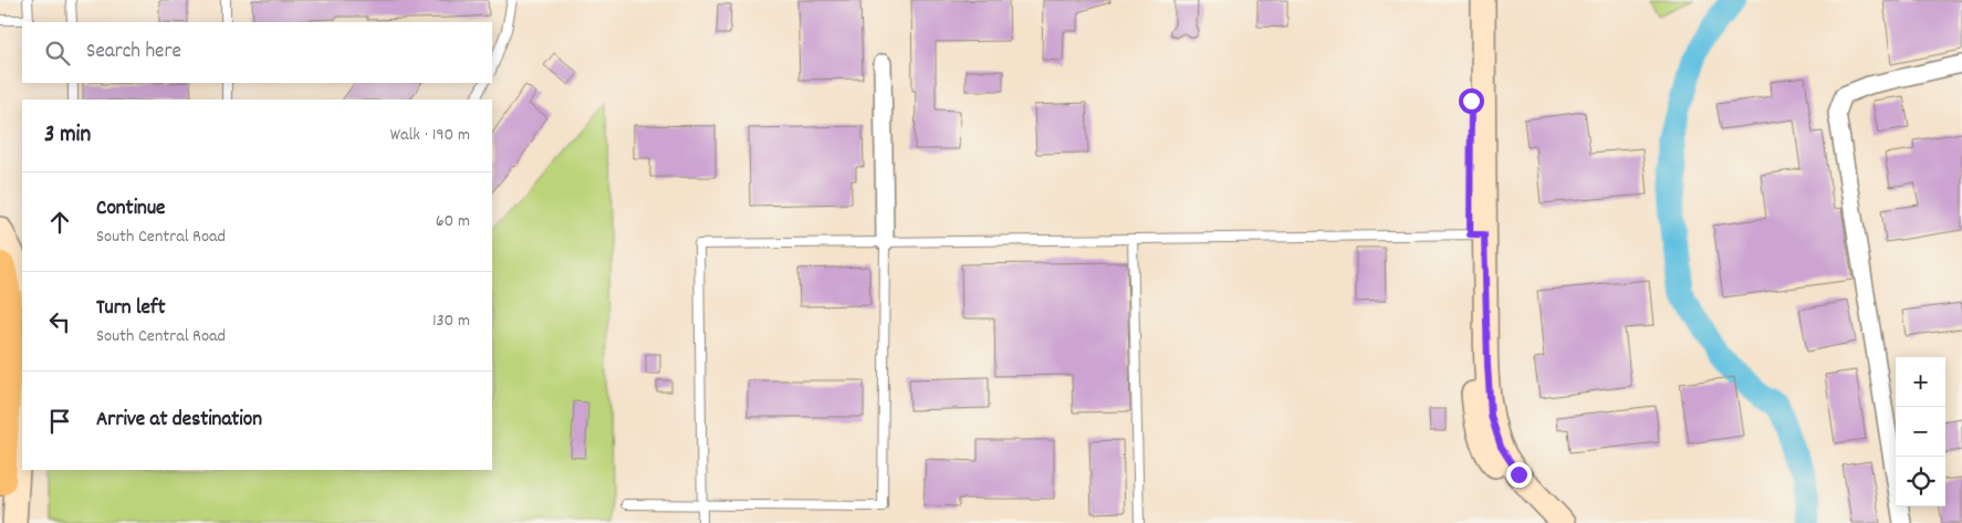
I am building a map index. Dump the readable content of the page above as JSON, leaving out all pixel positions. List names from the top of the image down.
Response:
{
  "page": {
    "search": "Search here",
    "heading": ["3 min", "Walk · 190 m"],
    "list": [
      ["Continue", "South Central Road", "60 m"],
      ["Turn left", "South Central Road", "130 m"],
      "Arrive at destination"
    ],
    "map_buttons": ["+", "−"]
  }
}
